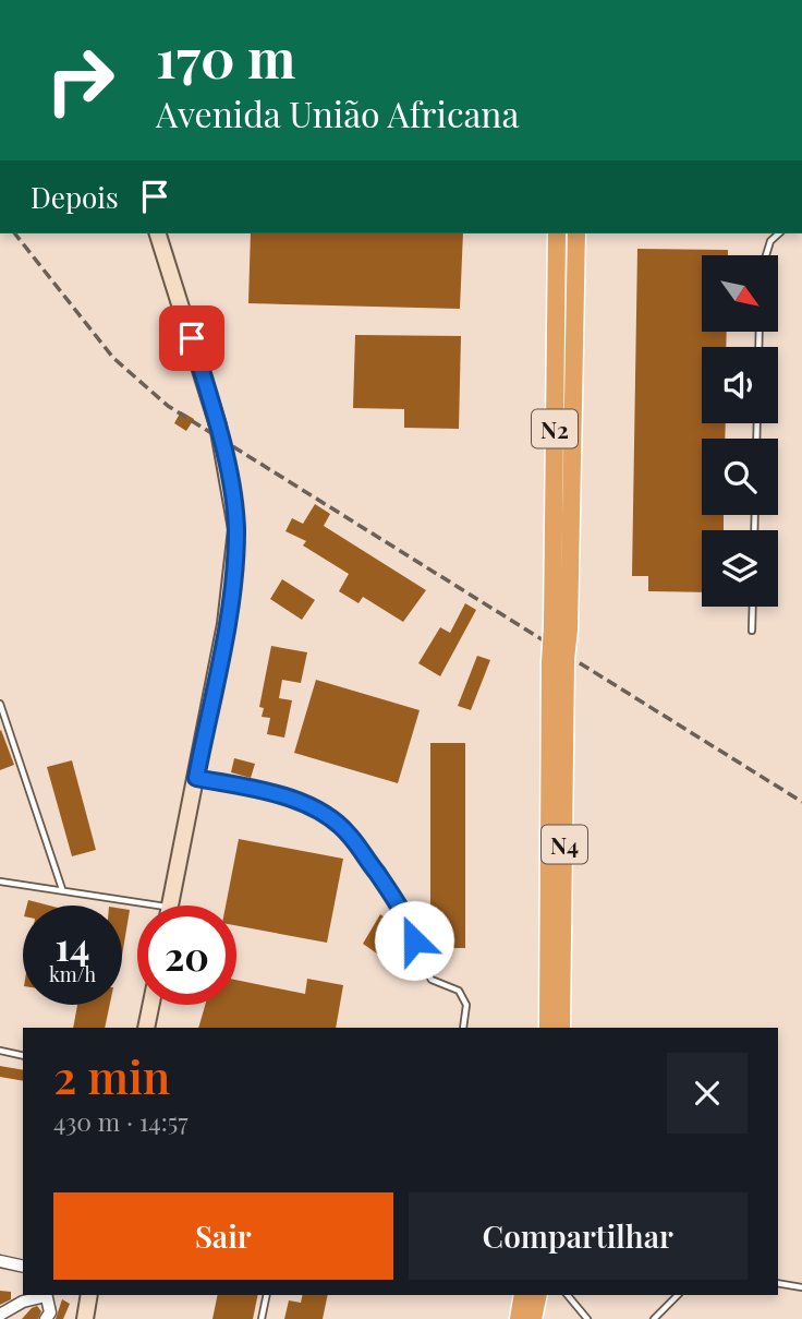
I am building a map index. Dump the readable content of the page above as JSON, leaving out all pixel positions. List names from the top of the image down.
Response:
{
  "streets": {
    "highway": ["N2", "N4"]
  },
  "crossings": [
    ["N2", "N4"]
  ],
  "north": "bottom right",
  "page": {
    "turn": ["170 m", "Avenida União Africana"],
    "then": "Depois",
    "speed": "14 km/h",
    "limit": "20",
    "heading": ["2 min", "430 m · 14:57"],
    "buttons": ["Sair", "Compartilhar"]
  }
}
